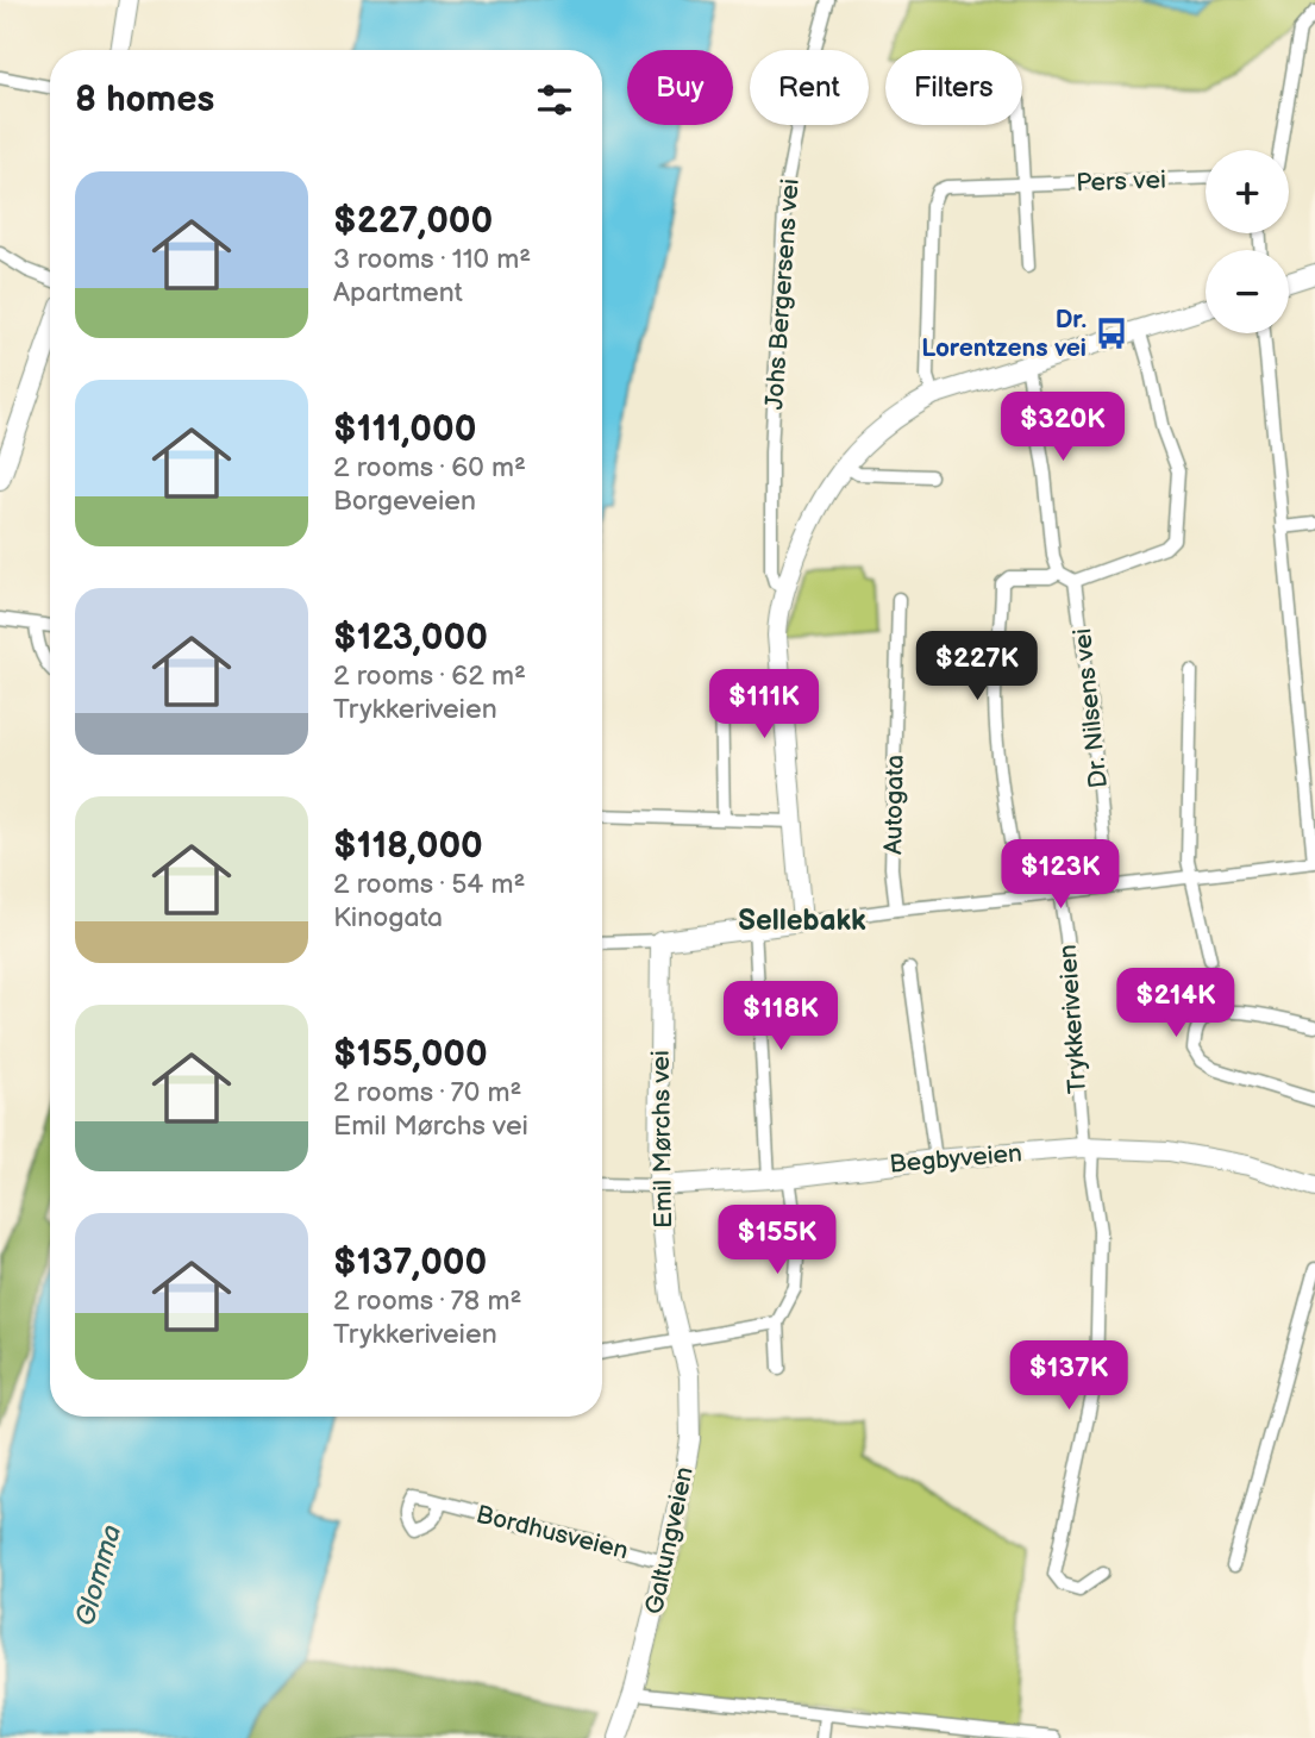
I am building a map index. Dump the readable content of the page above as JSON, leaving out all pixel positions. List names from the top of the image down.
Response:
{
  "streets": {
    "main road": ["Emil Mørchs vei", "Begbyveien", "Galtungveien"],
    "street": [
      "Pers vei",
      "Johs Bergersens vei",
      "Dr. Nilsens vei",
      "Autogata",
      "Trykkeriveien",
      "Bordhusveien"
    ]
  },
  "crossings": [
    ["Trykkeriveien", "Begbyveien"],
    ["Emil Mørchs vei", "Begbyveien"],
    ["Emil Mørchs vei", "Galtungveien"],
    ["Bordhusveien", "Galtungveien"]
  ],
  "districts": ["Sellebakk"],
  "water": ["Glomma"],
  "places": {
    "bus stop": ["Dr. Lorentzens vei"]
  },
  "page": {
    "chip": ["Buy", "Rent", "Filters"],
    "heading": "8 homes",
    "map_buttons": ["+", "−"],
    "list": [
      {
        "name": "$227,000",
        "note": "3 rooms · 110 m² · Apartment"
      },
      {
        "name": "$111,000",
        "note": "2 rooms · 60 m² · Borgeveien"
      },
      {
        "name": "$123,000",
        "note": "2 rooms · 62 m² · Trykkeriveien"
      },
      {
        "name": "$118,000",
        "note": "2 rooms · 54 m² · Kinogata"
      },
      {
        "name": "$155,000",
        "note": "2 rooms · 70 m² · Emil Mørchs vei"
      },
      {
        "name": "$137,000",
        "note": "2 rooms · 78 m² · Trykkeriveien"
      }
    ],
    "price": [
      "$320K",
      "$227K",
      "$111K",
      "$123K",
      "$214K",
      "$118K",
      "$155K",
      "$137K"
    ]
  }
}
